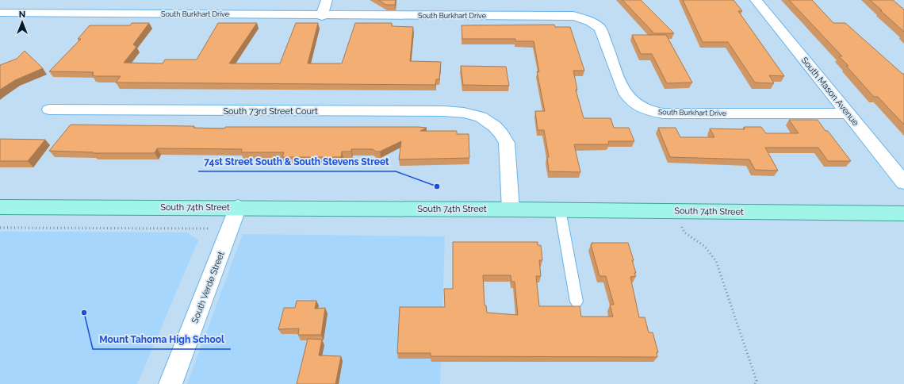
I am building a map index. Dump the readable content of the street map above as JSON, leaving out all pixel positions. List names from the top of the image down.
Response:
{
  "streets": {
    "main road": ["South 74th Street"],
    "street": [
      "South Burkhart Drive",
      "South Mason Avenue",
      "South 73rd Street Court",
      "South Verde Street"
    ]
  },
  "crossings": [
    ["South Burkhart Drive", "South Mason Avenue"],
    ["South 73rd Street Court", "South 74th Street"],
    ["South 74th Street", "South Verde Street"]
  ],
  "places": ["74st Street South & South Stevens Street", "Mount Tahoma High School"],
  "north": "top"
}
